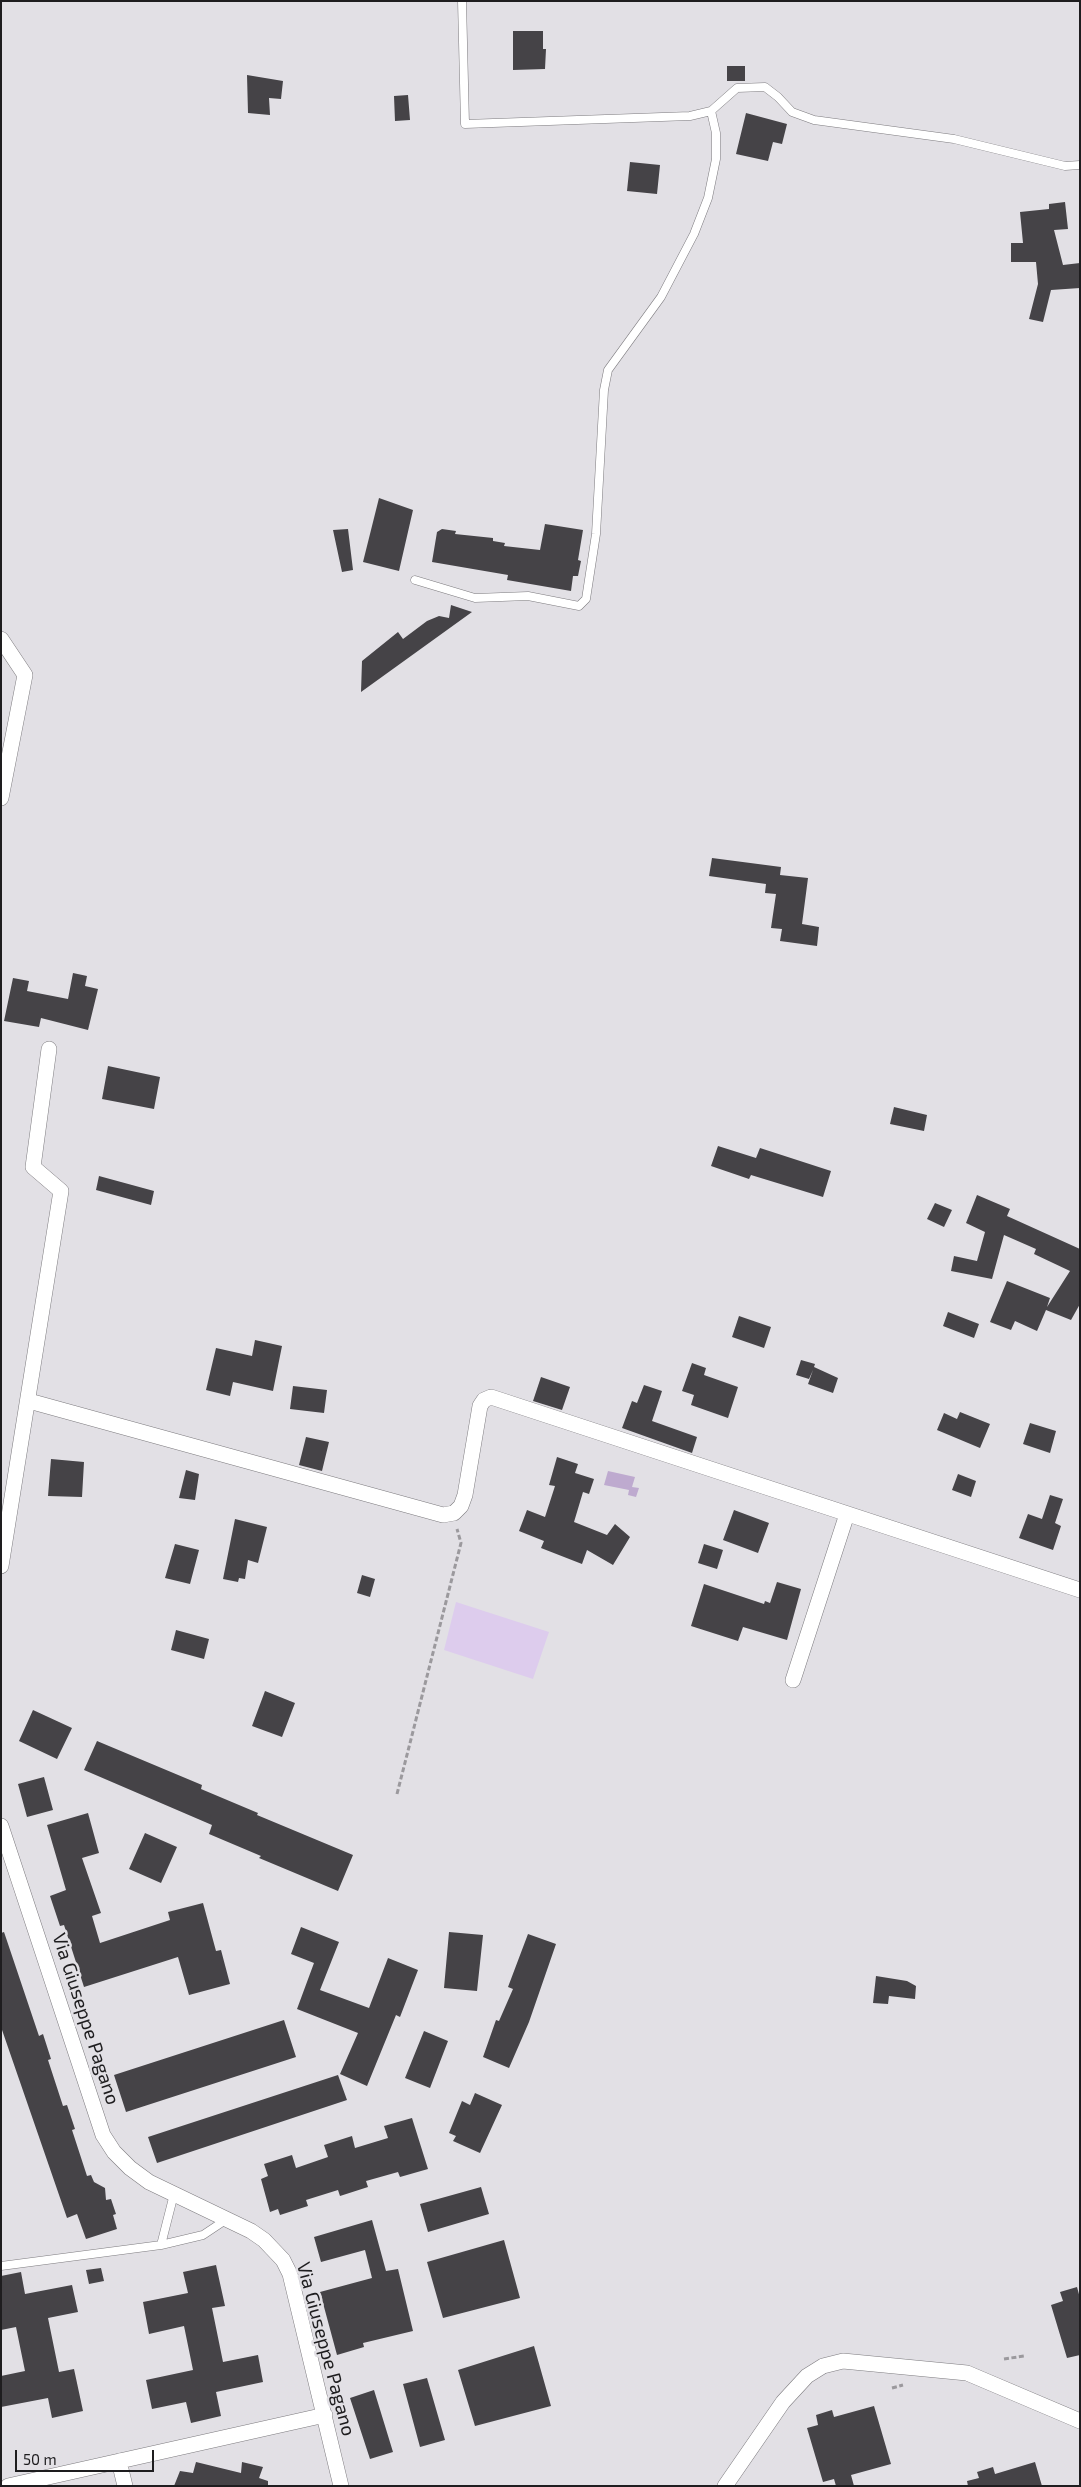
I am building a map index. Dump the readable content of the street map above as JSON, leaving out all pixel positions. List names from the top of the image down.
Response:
{
  "streets": {
    "street": ["Via Giuseppe Pagano"]
  },
  "scale_bar": "50 m"
}
